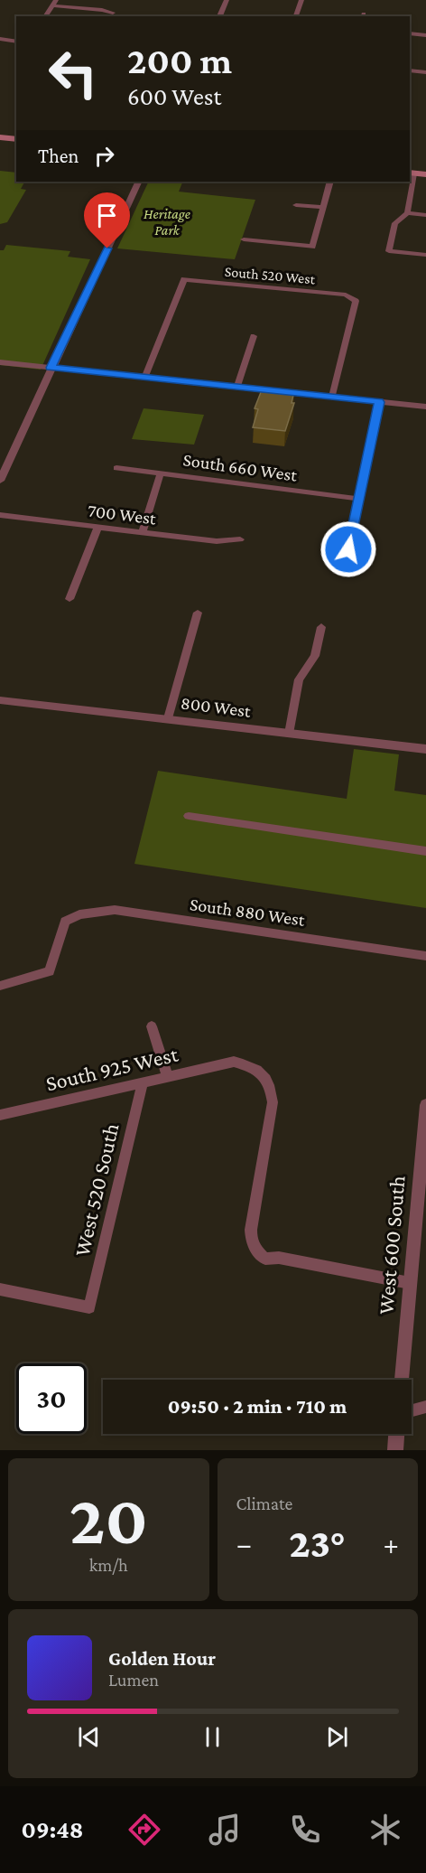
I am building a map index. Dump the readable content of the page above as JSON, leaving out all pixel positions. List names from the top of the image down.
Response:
{
  "streets": {
    "street": [
      "South 520 West",
      "South 660 West",
      "700 West",
      "800 West",
      "South 880 West",
      "South 925 West",
      "West 520 South",
      "West 600 South"
    ]
  },
  "crossings": [
    ["South 925 West", "West 520 South"],
    ["South 925 West", "West 600 South"]
  ],
  "parks": ["Heritage Park"],
  "page": {
    "turn": ["200 m", "600 West"],
    "then": "Then",
    "limit": "30",
    "trip": "09:50 · 2 min · 710 m",
    "tile": [
      ["20", "km/h"],
      "Climate"
    ],
    "heat": ["−", "23°", "+"],
    "song": ["Golden Hour", "Lumen"],
    "tabs": "09:48"
  }
}
